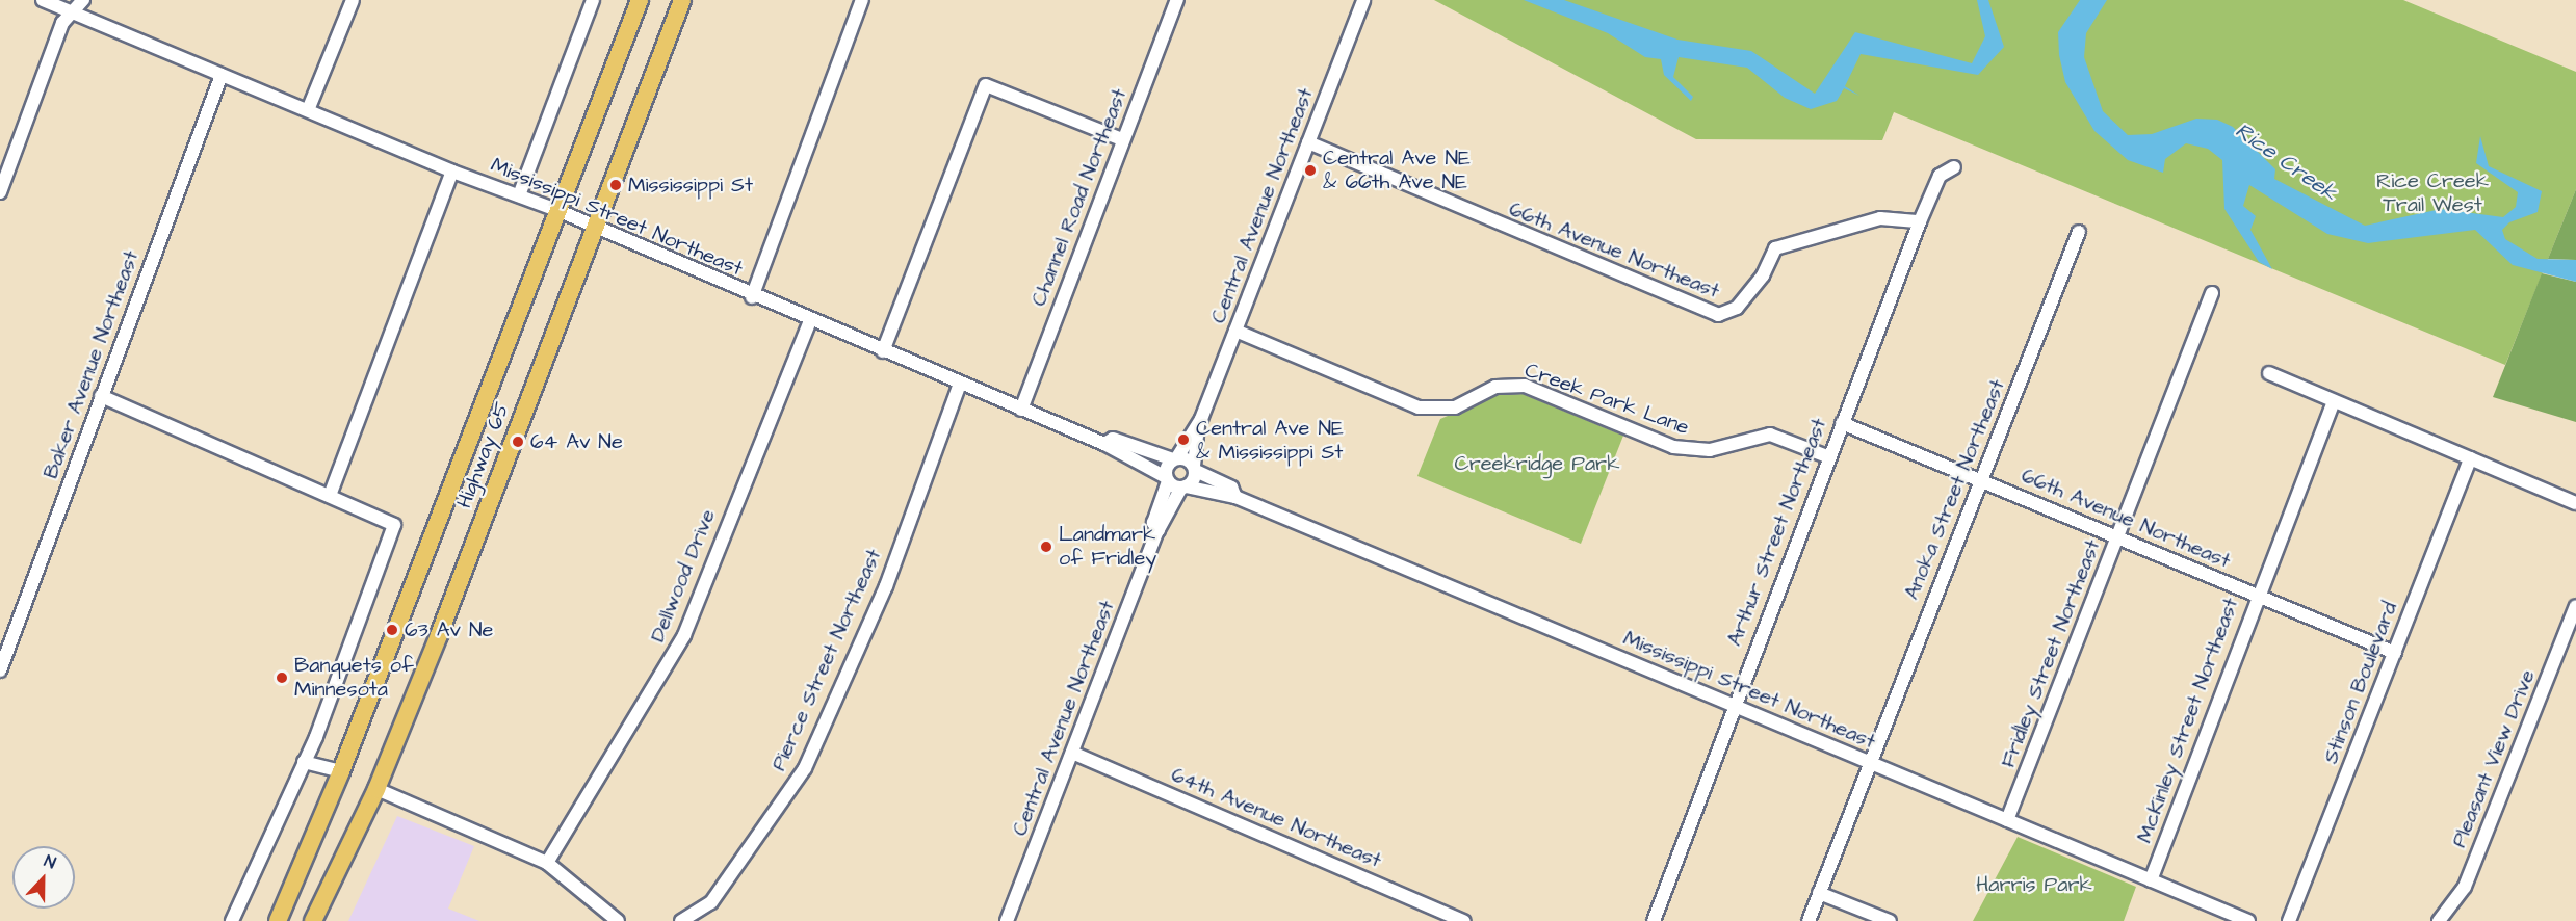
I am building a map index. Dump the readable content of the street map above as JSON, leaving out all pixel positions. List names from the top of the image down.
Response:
{
  "streets": {
    "highway": ["Highway 65"],
    "street": [
      "Channel Road Northeast",
      "Central Avenue Northeast",
      "Mississippi Street Northeast",
      "66th Avenue Northeast",
      "Baker Avenue Northeast",
      "Creek Park Lane",
      "Anoka Street Northeast",
      "Arthur Street Northeast",
      "Dellwood Drive",
      "Fridley Street Northeast",
      "Pierce Street Northeast",
      "Stinson Boulevard",
      "McKinley Street Northeast",
      "Pleasant View Drive",
      "64th Avenue Northeast"
    ]
  },
  "crossings": [
    ["Channel Road Northeast", "Mississippi Street Northeast"],
    ["Central Avenue Northeast", "Mississippi Street Northeast"],
    ["Central Avenue Northeast", "66th Avenue Northeast"],
    ["Central Avenue Northeast", "Creek Park Lane"],
    ["Central Avenue Northeast", "64th Avenue Northeast"],
    ["Mississippi Street Northeast", "Baker Avenue Northeast"],
    ["Mississippi Street Northeast", "Highway 65"],
    ["Mississippi Street Northeast", "Anoka Street Northeast"],
    ["Mississippi Street Northeast", "Arthur Street Northeast"],
    ["Mississippi Street Northeast", "Dellwood Drive"],
    ["Mississippi Street Northeast", "Fridley Street Northeast"],
    ["Mississippi Street Northeast", "Pierce Street Northeast"],
    ["Mississippi Street Northeast", "McKinley Street Northeast"],
    ["66th Avenue Northeast", "Anoka Street Northeast"],
    ["66th Avenue Northeast", "Arthur Street Northeast"],
    ["66th Avenue Northeast", "Fridley Street Northeast"],
    ["66th Avenue Northeast", "Stinson Boulevard"],
    ["66th Avenue Northeast", "McKinley Street Northeast"],
    ["Creek Park Lane", "Arthur Street Northeast"]
  ],
  "water": ["Rice Creek"],
  "parks": ["Rice Creek Trail West", "Creekridge Park", "Harris Park"],
  "places": [
    "Central Ave NE & 66th Ave NE",
    "Mississippi St",
    "Central Ave NE & Mississippi St",
    "64 Av Ne",
    "Landmark of Fridley",
    "63 Av Ne",
    "Banquets of Minnesota"
  ],
  "north": "top"
}
